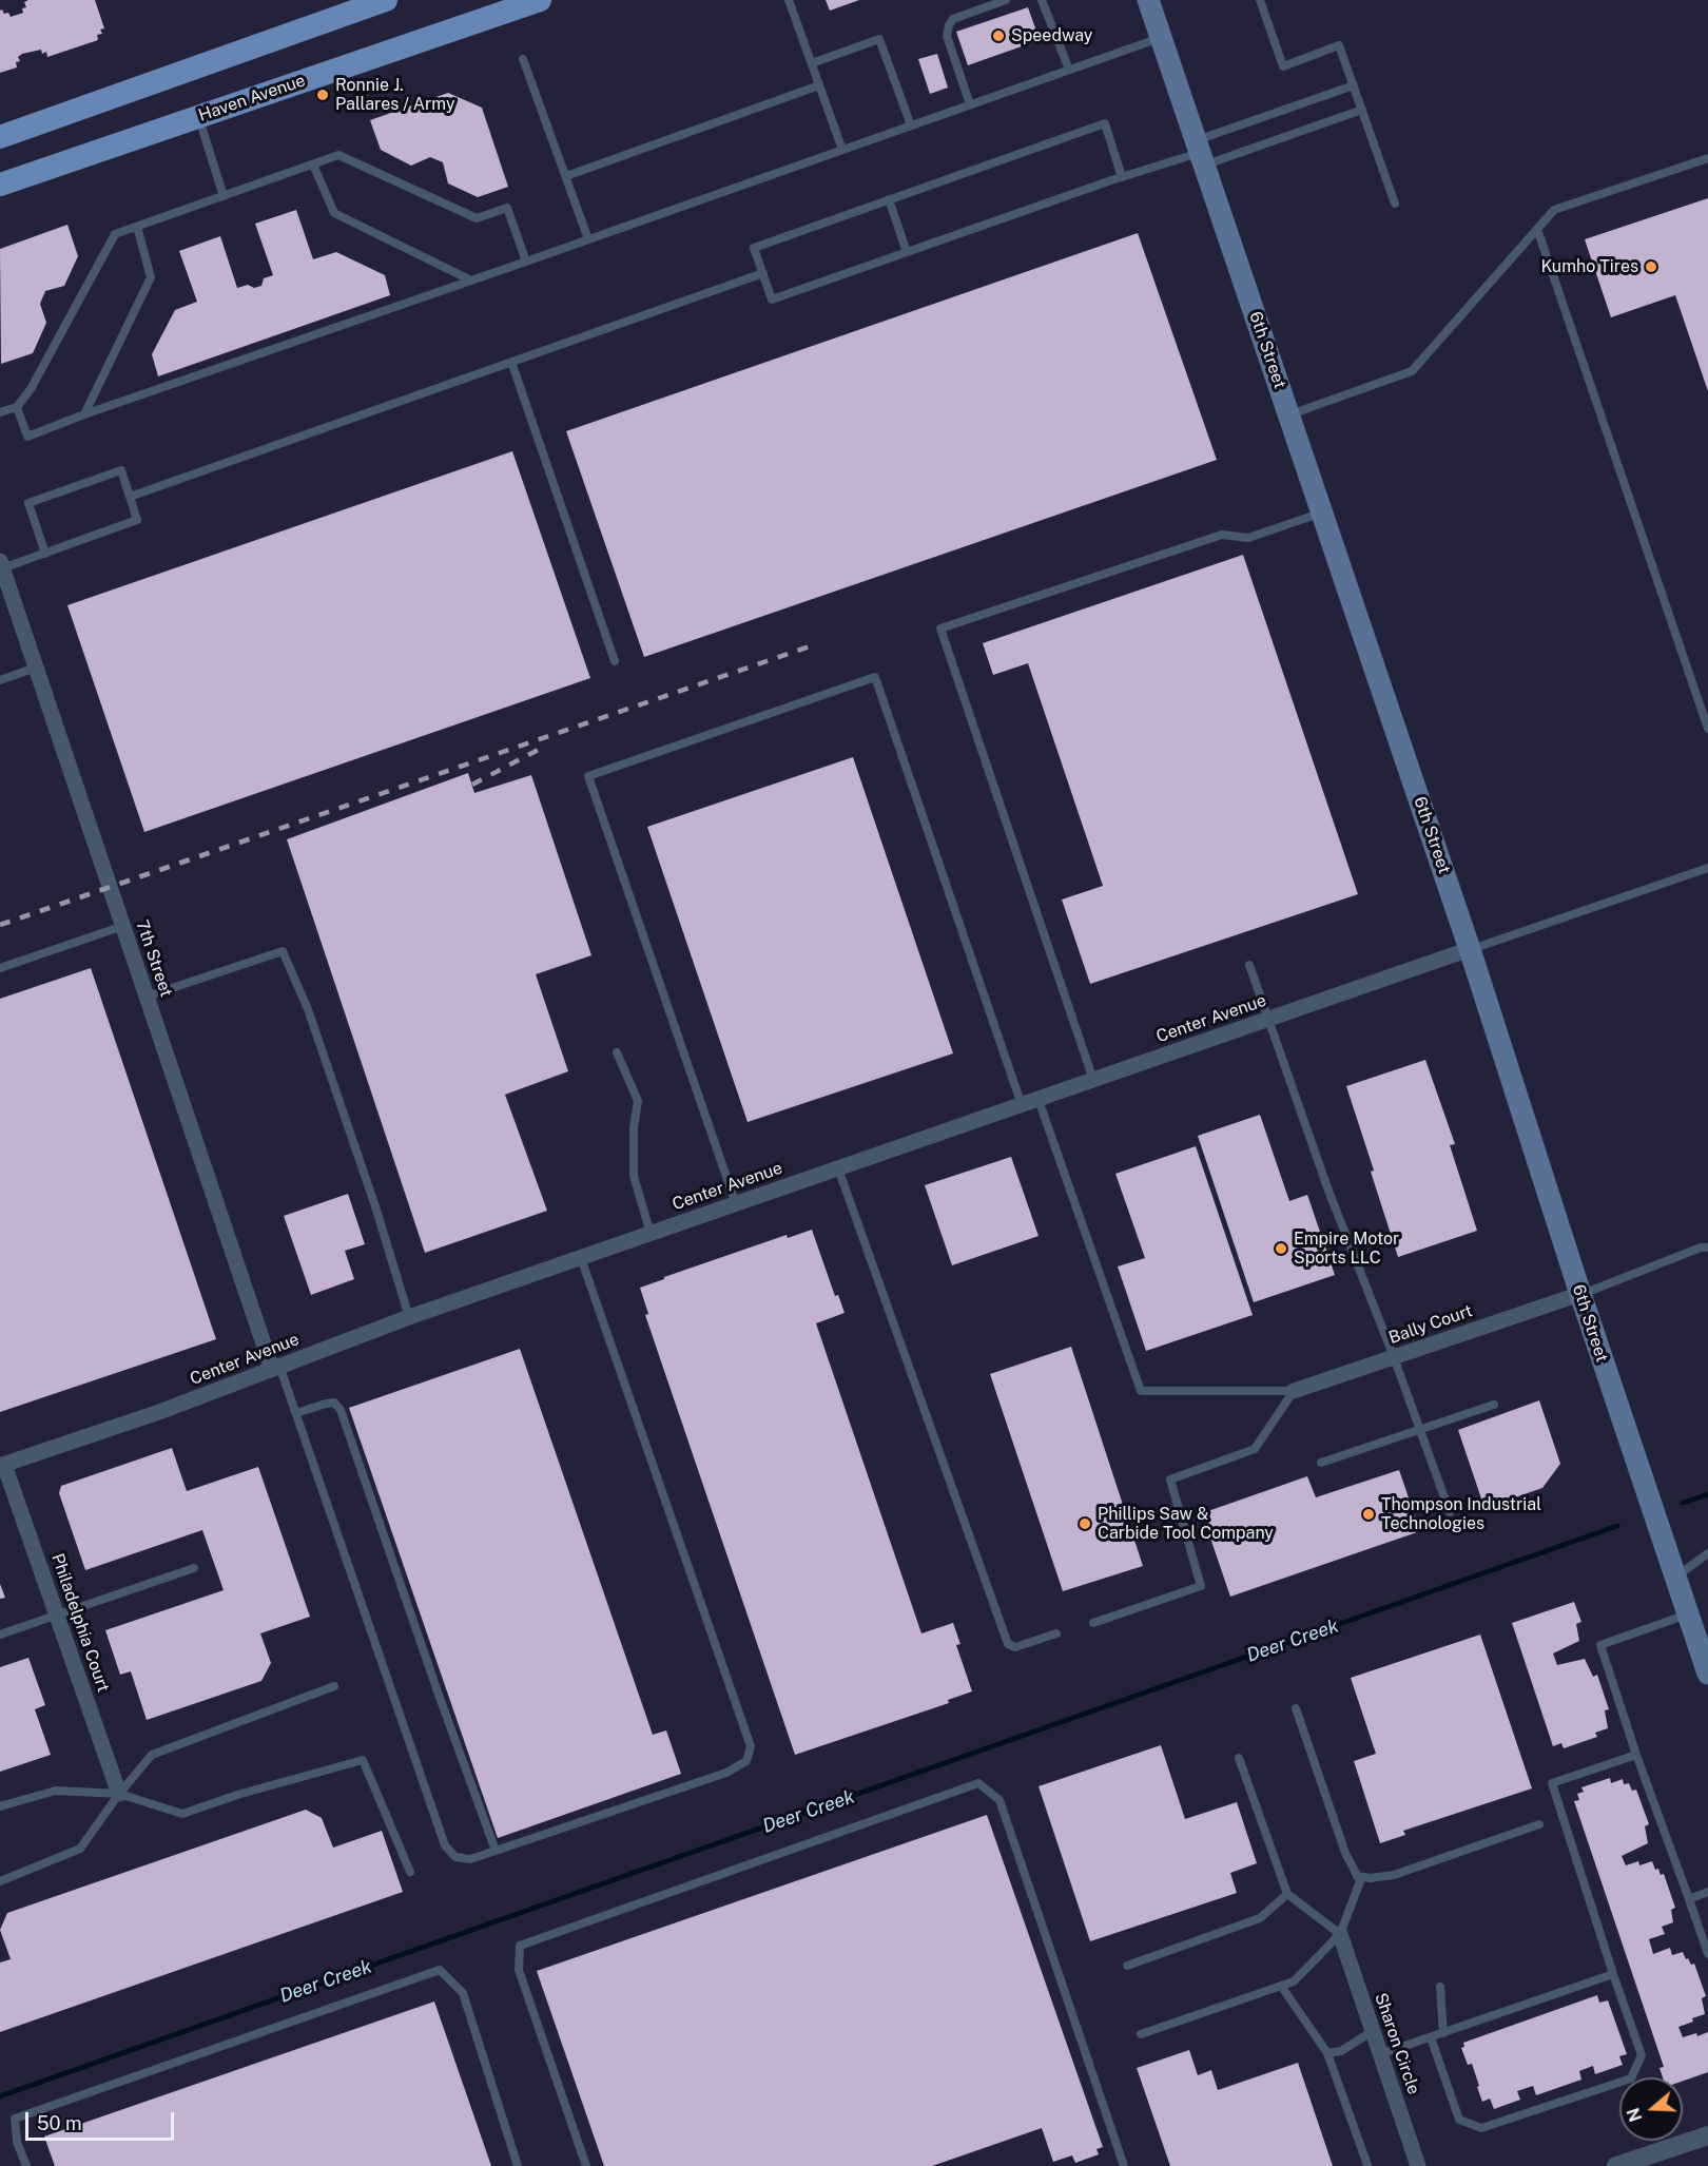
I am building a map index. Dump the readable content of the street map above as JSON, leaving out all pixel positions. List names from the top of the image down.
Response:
{
  "streets": {
    "main road": ["Haven Avenue", "6th Street"],
    "street": [
      "7th Street",
      "Center Avenue",
      "Bally Court",
      "Philadelphia Court",
      "Sharon Circle"
    ]
  },
  "crossings": [
    ["6th Street", "Center Avenue"],
    ["6th Street", "Bally Court"],
    ["7th Street", "Center Avenue"],
    ["Center Avenue", "Philadelphia Court"]
  ],
  "water": ["Deer Creek"],
  "places": [
    "Speedway",
    "Ronnie J. Pallares / Army",
    "Kumho Tires",
    "Empire Motor Sports LLC",
    "Thompson Industrial Technologies",
    "Phillips Saw & Carbide Tool Company"
  ],
  "scale_bar": "50 m",
  "north": "left"
}
